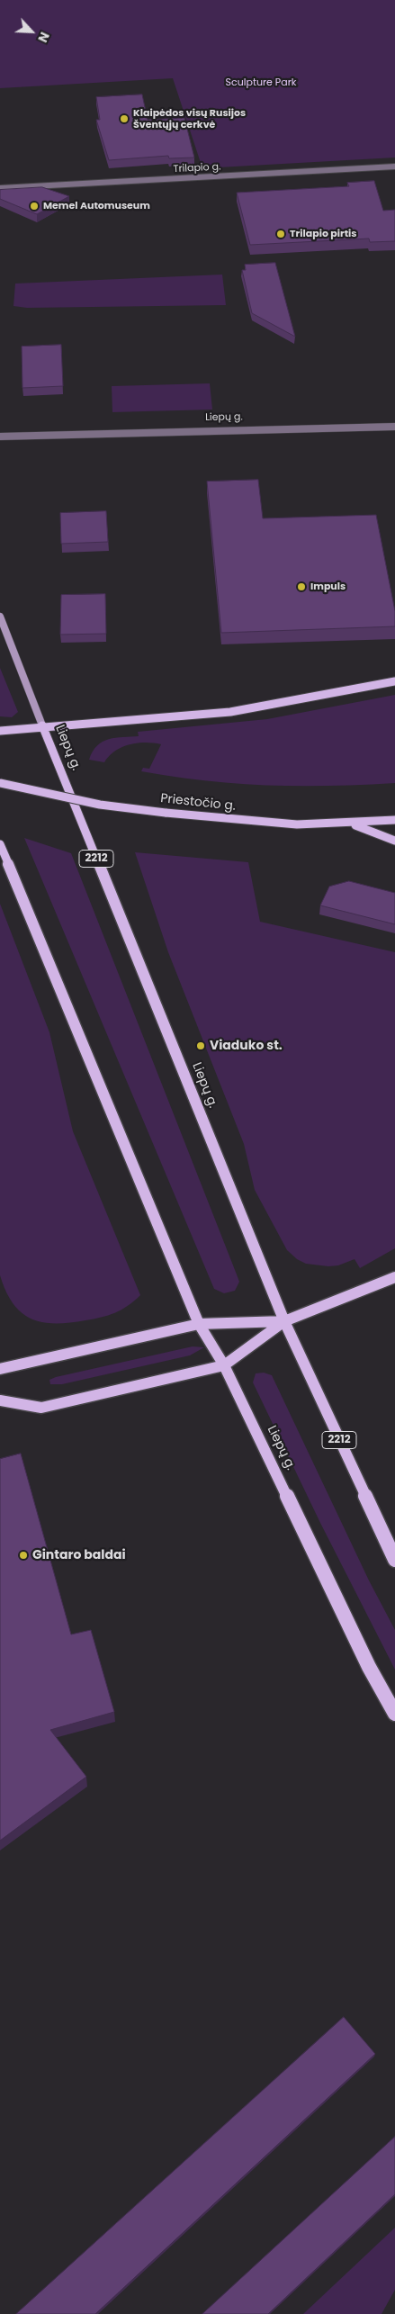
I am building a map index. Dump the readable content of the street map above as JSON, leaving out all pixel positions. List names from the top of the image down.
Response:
{
  "streets": {
    "main road": ["Liepų g.", "Priestočio g.", "2212"],
    "street": ["Trilapio g."]
  },
  "parks": ["Sculpture Park"],
  "places": [
    "Klaipėdos visų Rusijos Šventųjų cerkvė",
    "Memel Automuseum",
    "Trilapio pirtis",
    "Impuls",
    "Viaduko st.",
    "Gintaro baldai"
  ],
  "north": "bottom right"
}
